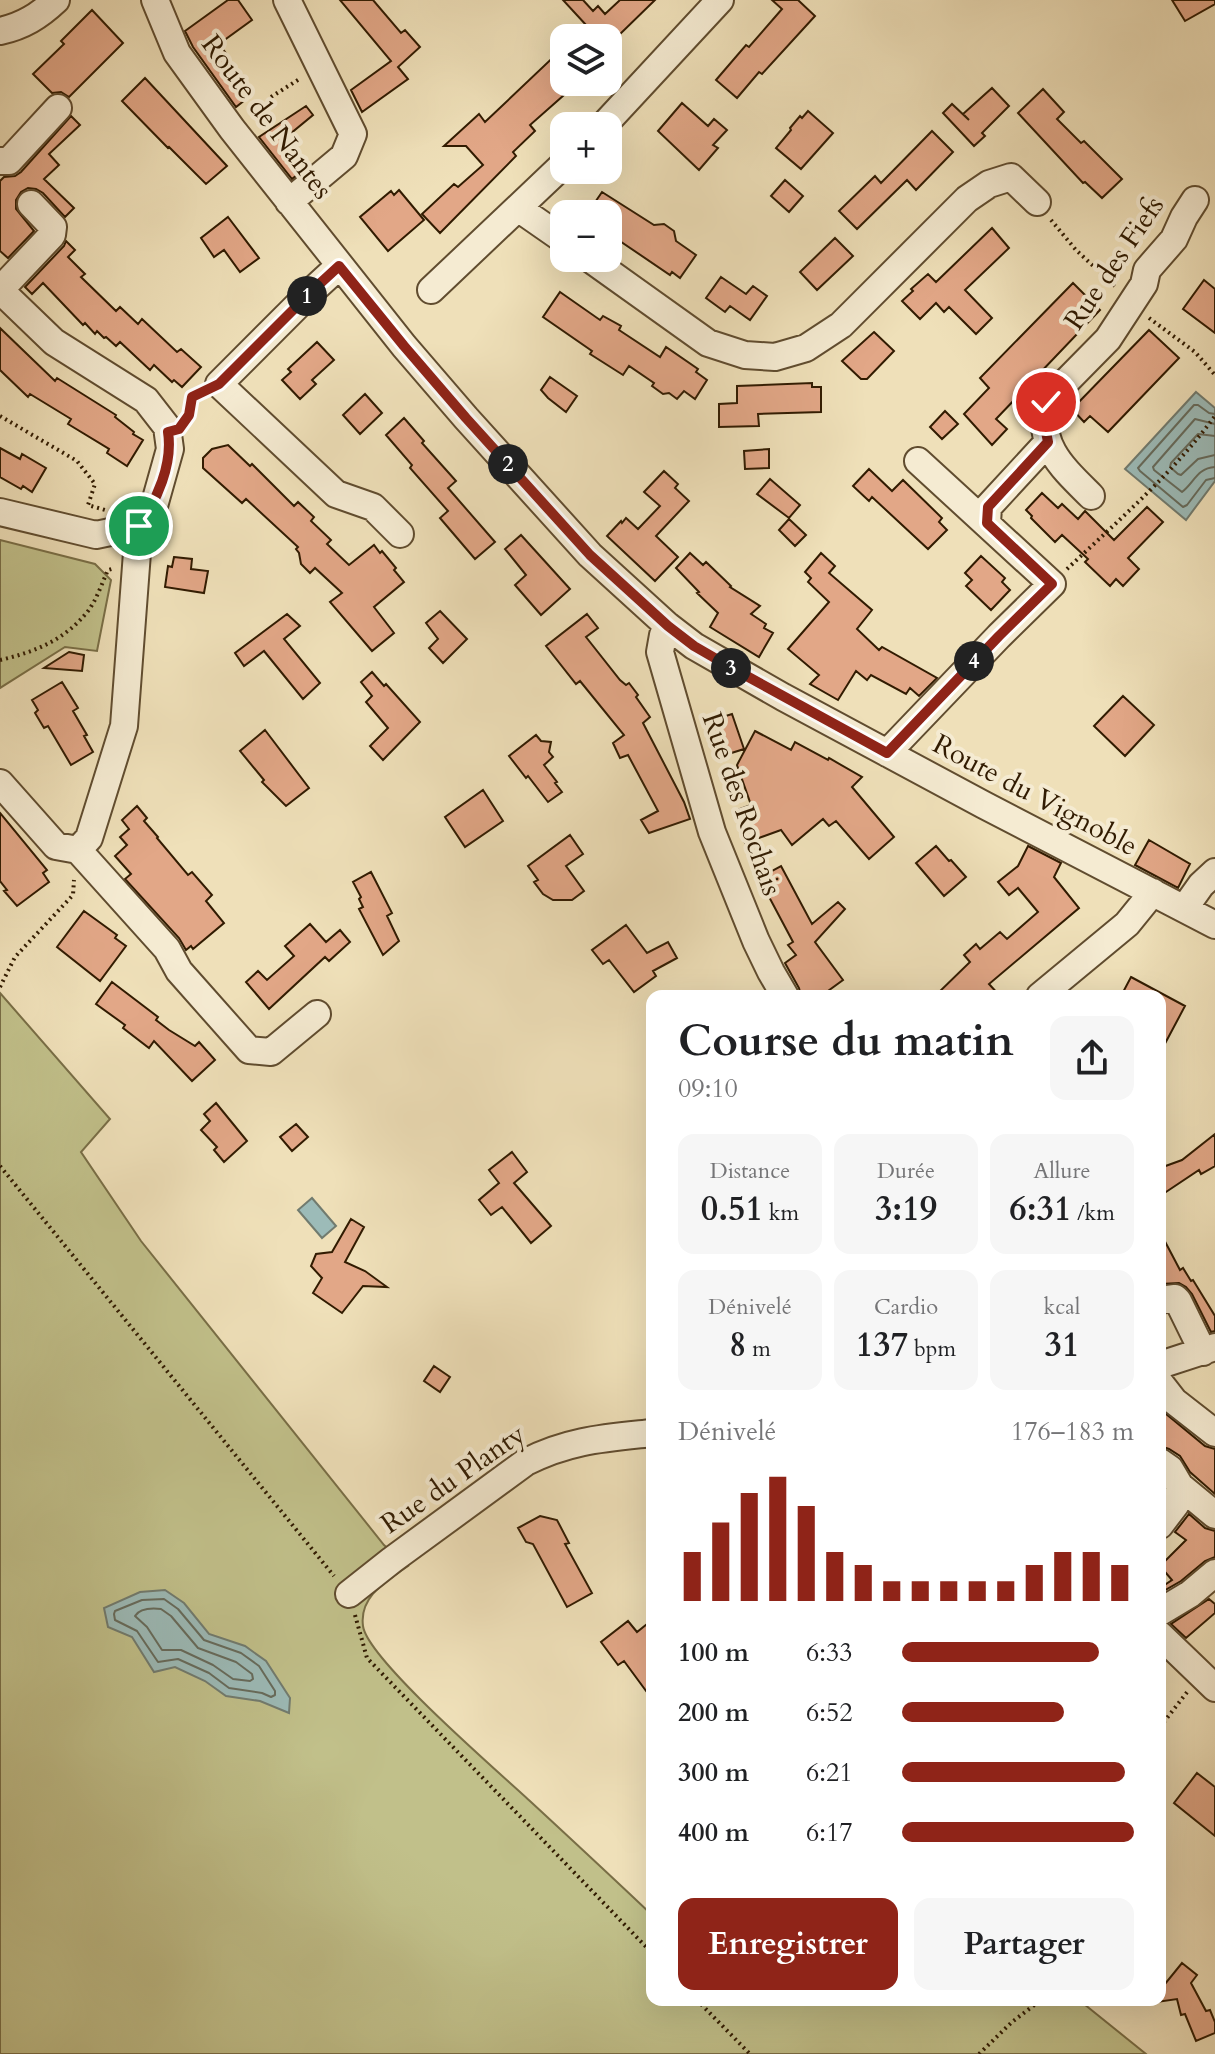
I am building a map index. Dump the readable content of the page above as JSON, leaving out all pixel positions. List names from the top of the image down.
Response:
{
  "streets": {
    "street": [
      "Route de Nantes",
      "Rue des Fiefs",
      "Route du Vignoble",
      "Rue des Rochais",
      "Rue du Planty"
    ]
  },
  "crossings": [
    ["Route de Nantes", "Route du Vignoble"],
    ["Route du Vignoble", "Rue des Rochais"]
  ],
  "page": {
    "map_buttons": ["+", "−"],
    "pins": [
      "1",
      "2",
      "4",
      "3"
    ],
    "heading": ["Course du matin", "09:10"],
    "stats": [
      ["Distance", "0.51 km"],
      ["Durée", "3:19"],
      ["Allure", "6:31 /km"],
      ["Dénivelé", "8 m"],
      ["Cardio", "137 bpm"],
      ["kcal", "31"]
    ],
    "chart": ["Dénivelé", "176–183 m"],
    "list": [
      {
        "name": "100 m",
        "note": "6:33"
      },
      {
        "name": "200 m",
        "note": "6:52"
      },
      {
        "name": "300 m",
        "note": "6:21"
      },
      {
        "name": "400 m",
        "note": "6:17"
      }
    ],
    "buttons": ["Enregistrer", "Partager"]
  }
}
